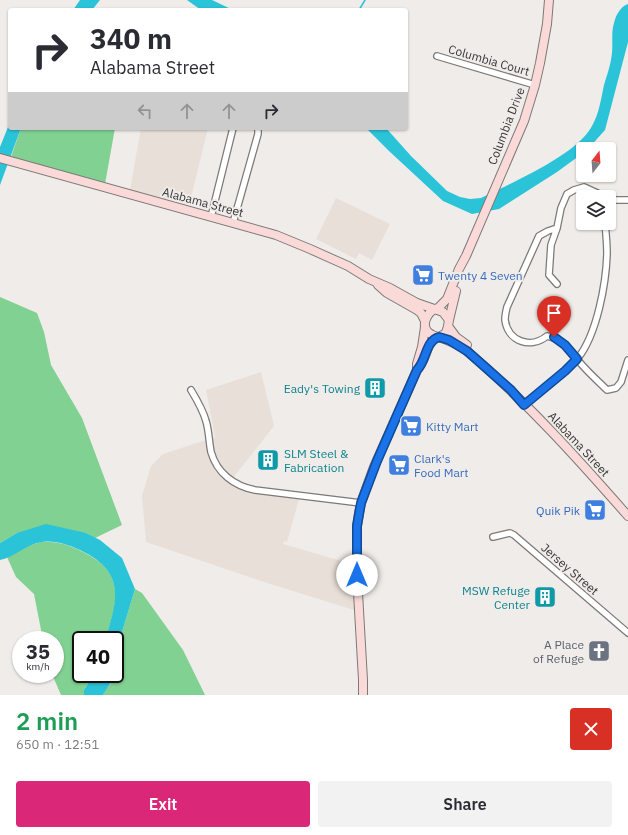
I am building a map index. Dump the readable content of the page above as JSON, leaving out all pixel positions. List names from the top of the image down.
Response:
{
  "streets": {
    "main road": ["Columbia Drive", "Alabama Street"],
    "street": ["Columbia Court", "Jersey Street"]
  },
  "crossings": [
    ["Columbia Court", "Columbia Drive"],
    ["Columbia Drive", "Alabama Street"]
  ],
  "places": {
    "supermarket": [
      "Twenty 4 Seven",
      "Kitty Mart",
      "Clark's Food Mart",
      "Quik Pik"
    ],
    "building": ["Eady's Towing", "SLM Steel & Fabrication", "MSW Refuge Center"],
    "church": ["A Place of Refuge"]
  },
  "north": "top",
  "page": {
    "turn": ["340 m", "Alabama Street"],
    "speed": "35 km/h",
    "limit": "40",
    "heading": ["2 min", "650 m · 12:51"],
    "buttons": ["Exit", "Share"]
  }
}
